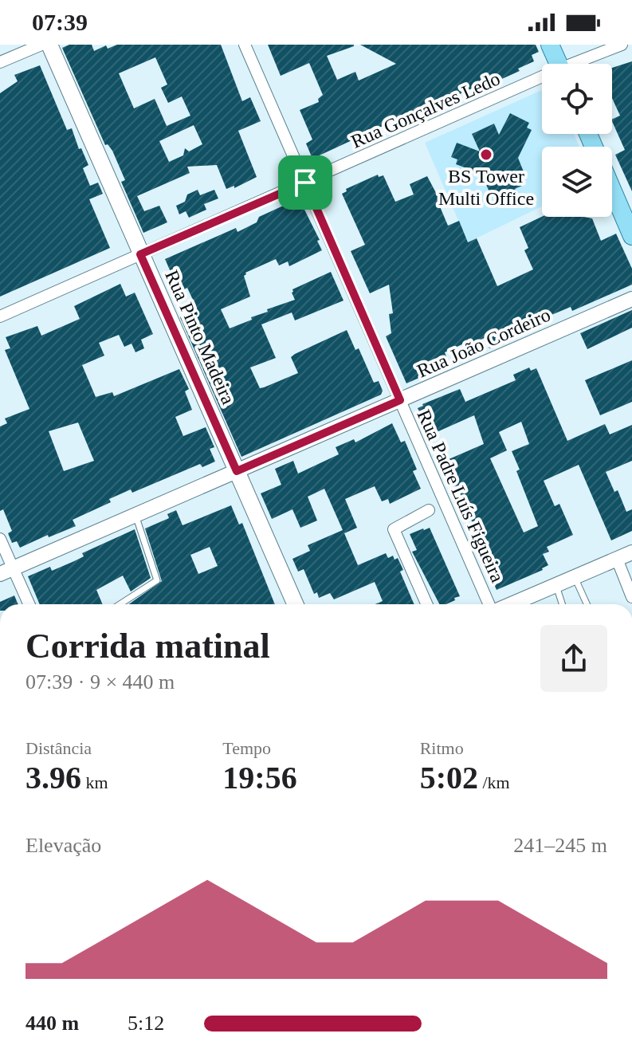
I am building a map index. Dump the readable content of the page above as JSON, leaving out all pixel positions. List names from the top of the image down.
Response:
{
  "streets": {
    "main road": ["Rua Pinto Madeira"],
    "street": ["Rua Gonçalves Ledo", "Rua João Cordeiro", "Rua Padre Luís Figueira"]
  },
  "crossings": [
    ["Rua Gonçalves Ledo", "Rua Pinto Madeira"],
    ["Rua Gonçalves Ledo", "Rua Padre Luís Figueira"],
    ["Rua Pinto Madeira", "Rua João Cordeiro"],
    ["Rua João Cordeiro", "Rua Padre Luís Figueira"]
  ],
  "places": ["BS Tower Multi Office"],
  "page": {
    "status": "07:39",
    "heading": ["Corrida matinal", "07:39 · 9 × 440 m"],
    "stats": [
      ["Distância", "3.96 km"],
      ["Tempo", "19:56"],
      ["Ritmo", "5:02 /km"]
    ],
    "chart": ["Elevação", "241–245 m"],
    "list": [
      {
        "name": "440 m",
        "note": "5:12"
      }
    ]
  }
}
